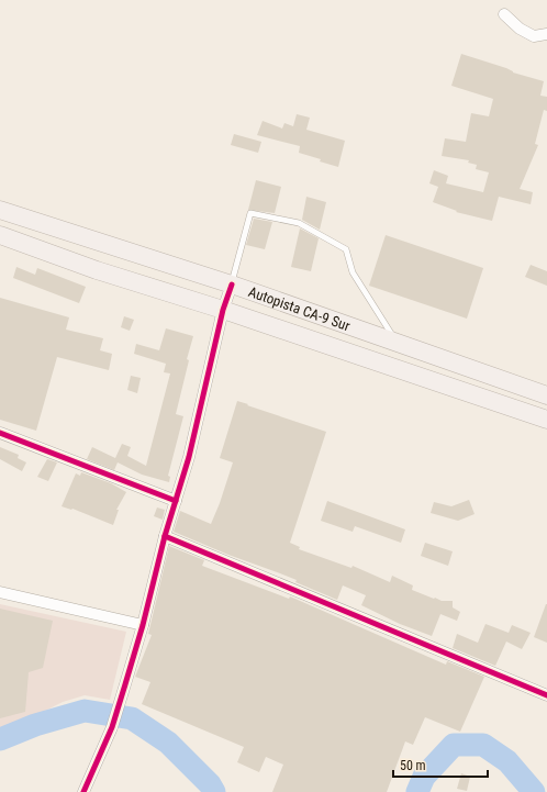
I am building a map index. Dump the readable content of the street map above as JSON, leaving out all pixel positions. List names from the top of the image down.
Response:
{
  "streets": {
    "highway": ["Autopista CA-9 Sur"]
  },
  "scale_bar": "50 m"
}
